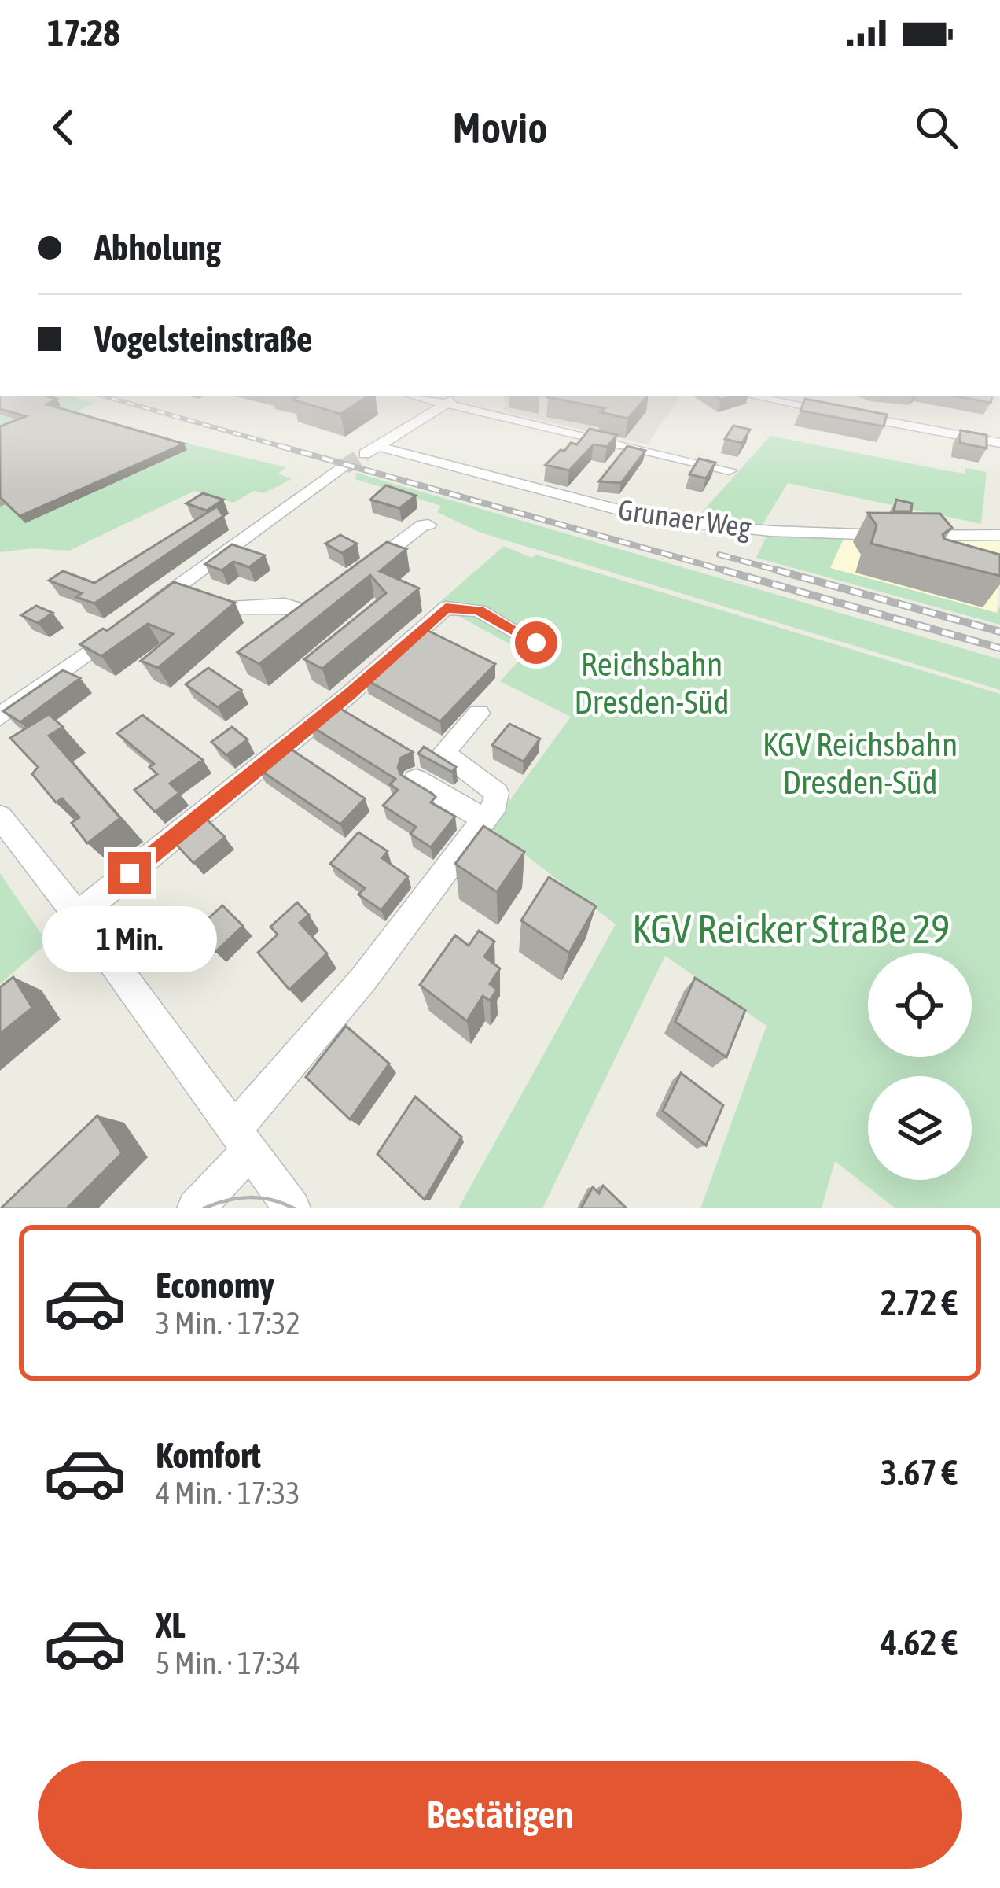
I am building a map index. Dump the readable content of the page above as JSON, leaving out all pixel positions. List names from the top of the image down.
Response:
{
  "streets": {
    "street": ["Grunaer Weg"]
  },
  "parks": ["Reichsbahn Dresden-Süd", "KGV Reichsbahn Dresden-Süd", "KGV Reicker Straße 29"],
  "page": {
    "status": "17:28",
    "header": "Movio",
    "banner": ["Abholung", "Vogelsteinstraße"],
    "bubble": "1 Min.",
    "list": [
      {
        "name": "Economy",
        "note": "3 Min. · 17:32",
        "value": "2.72 €"
      },
      {
        "name": "Komfort",
        "note": "4 Min. · 17:33",
        "value": "3.67 €"
      },
      {
        "name": "XL",
        "note": "5 Min. · 17:34",
        "value": "4.62 €"
      }
    ],
    "buttons": "Bestätigen"
  }
}
